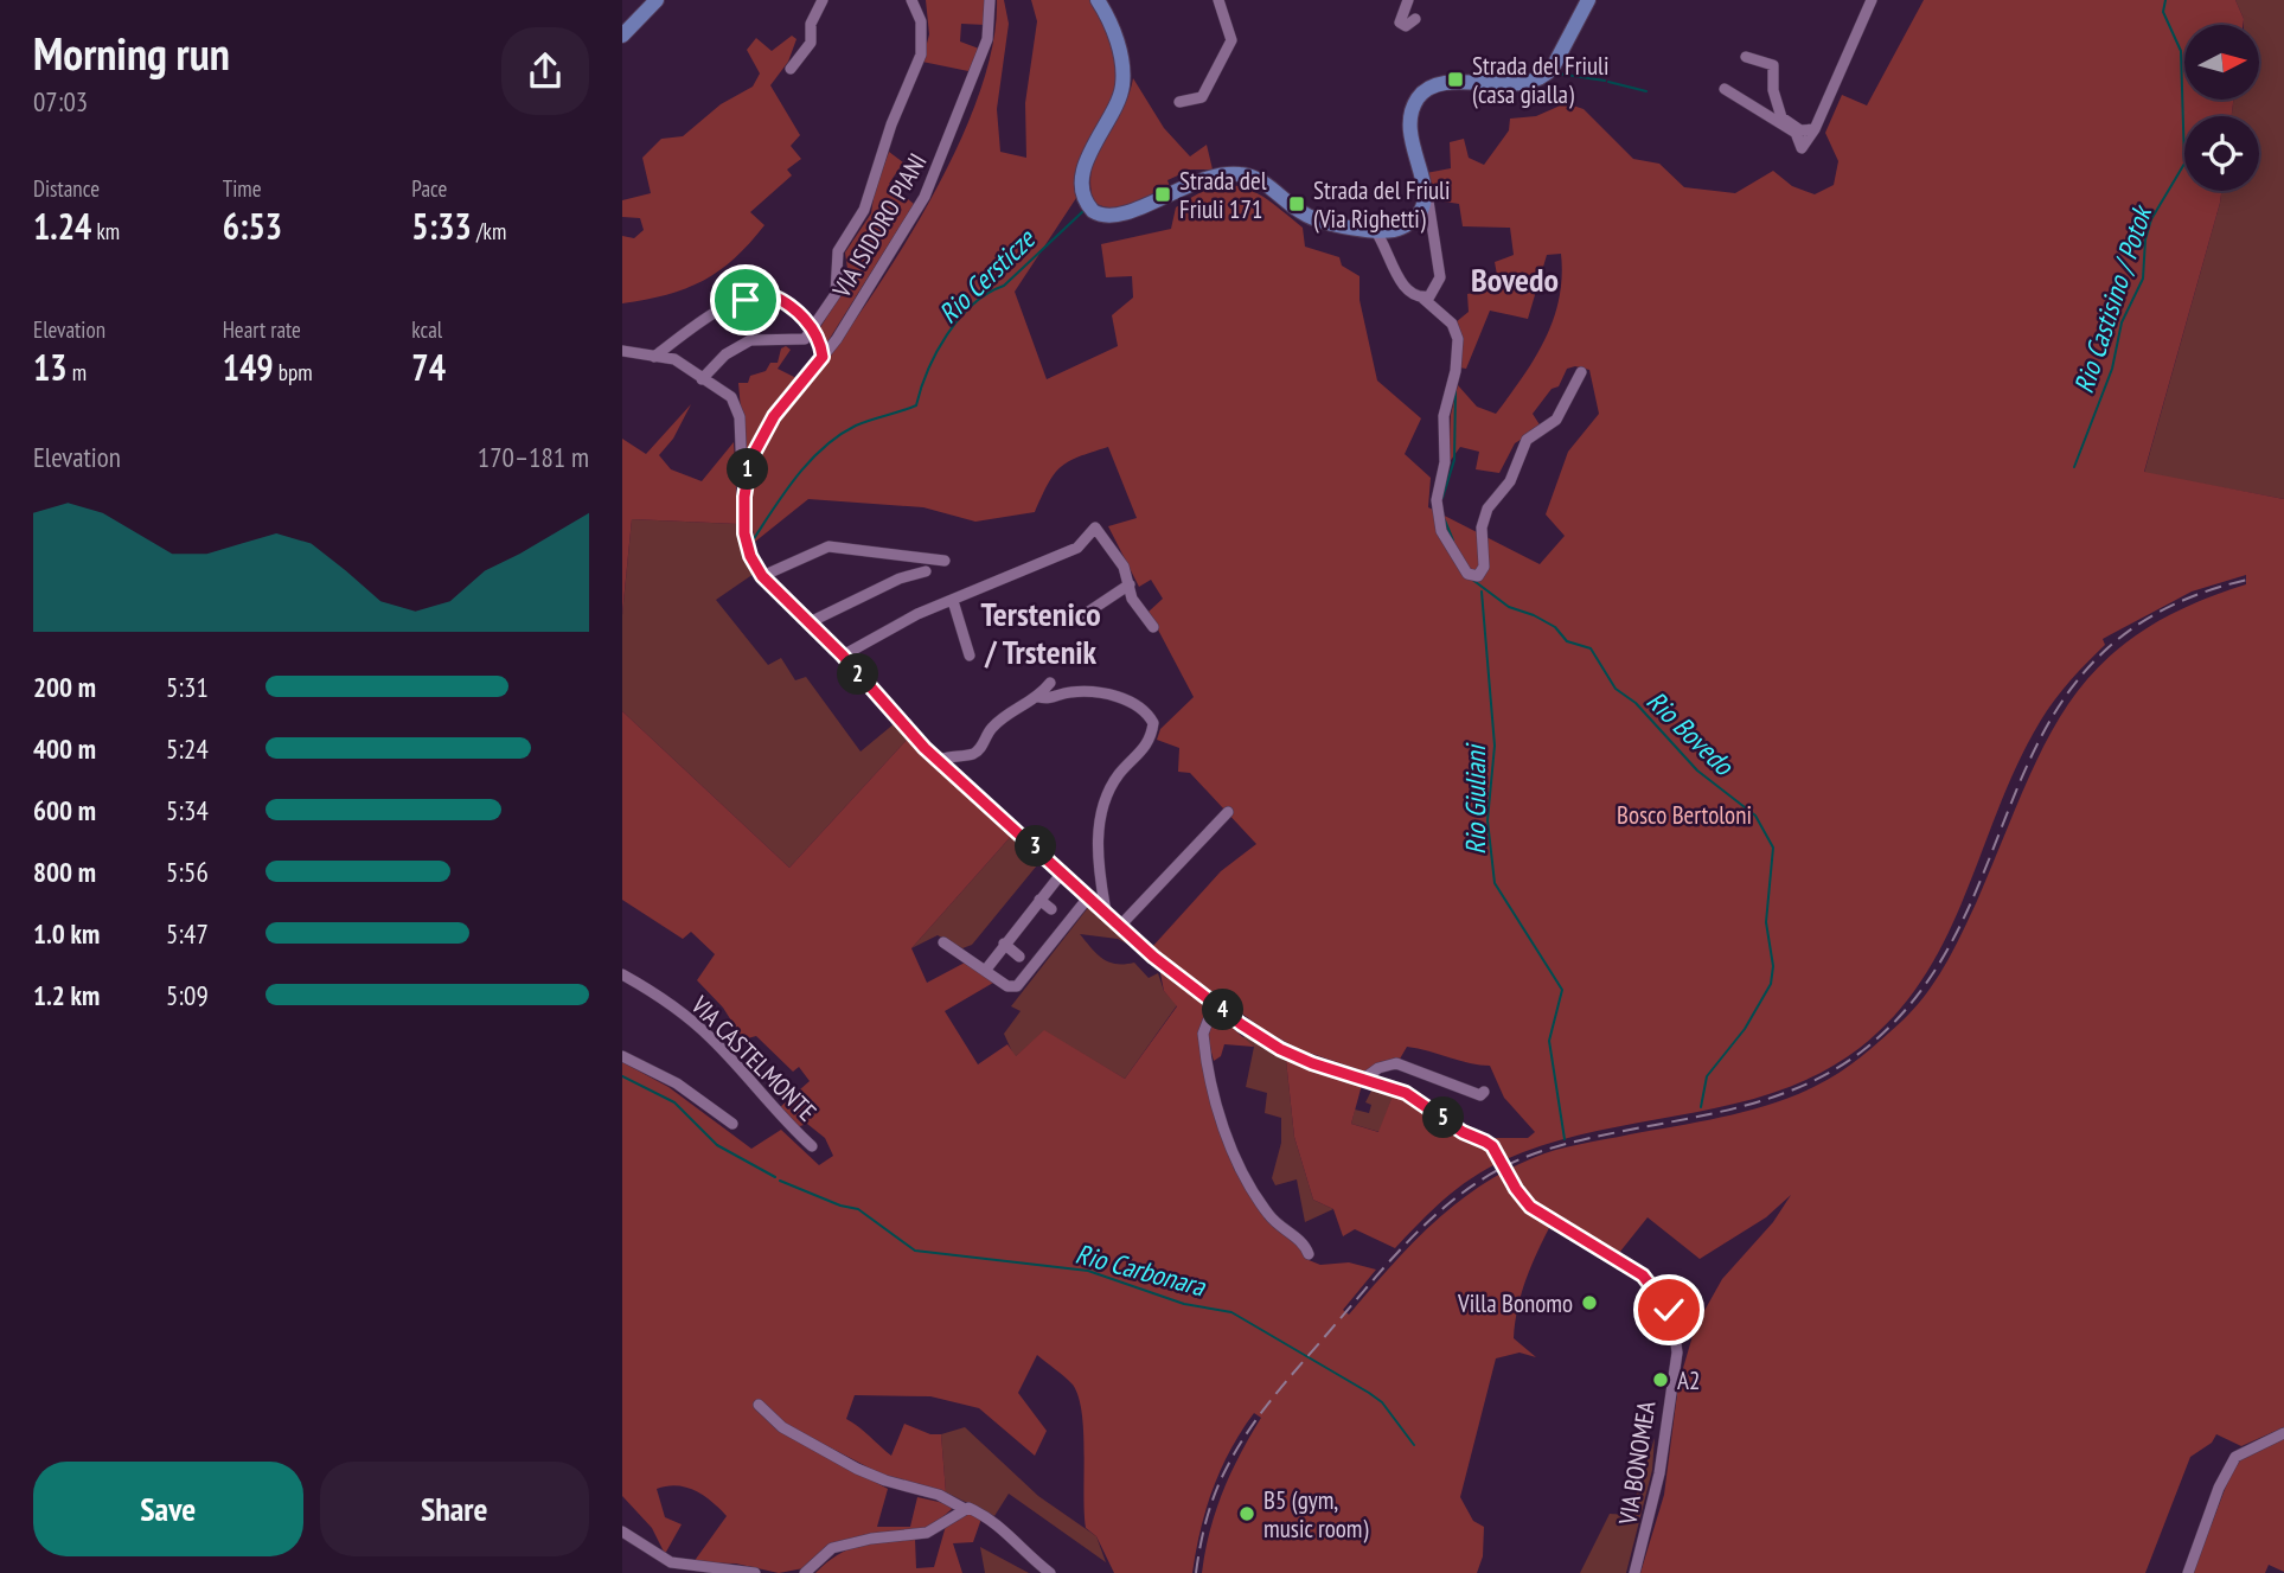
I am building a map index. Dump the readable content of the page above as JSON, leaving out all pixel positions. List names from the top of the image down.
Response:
{
  "streets": {
    "street": ["VIA ISIDORO PIANI", "VIA CASTELMONTE", "VIA BONOMEA"]
  },
  "crossings": [
    ["VIA ISIDORO PIANI", "VIA BONOMEA"]
  ],
  "districts": ["Bovedo", "Terstenico / Trstenik"],
  "water": [
    "Rio Cersticze",
    "Rio Castisino / Potok",
    "Rio Bovedo",
    "Rio Giuliani",
    "Rio Carbonara"
  ],
  "parks": ["Bosco Bertoloni"],
  "places": {
    "transit": ["Strada del Friuli (casa gialla)", "Strada del Friuli 171", "Strada del Friuli (Via Righetti)"],
    "other": ["Villa Bonomo", "A2", "B5 (gym, music room)"]
  },
  "north": "right",
  "page": {
    "heading": ["Morning run", "07:03"],
    "stats": [
      ["Distance", "1.24 km"],
      ["Time", "6:53"],
      ["Pace", "5:33 /km"],
      ["Elevation", "13 m"],
      ["Heart rate", "149 bpm"],
      ["kcal", "74"]
    ],
    "chart": ["Elevation", "170–181 m"],
    "pins": [
      "1",
      "2",
      "3",
      "4",
      "5"
    ],
    "list": [
      {
        "name": "200 m",
        "note": "5:31"
      },
      {
        "name": "400 m",
        "note": "5:24"
      },
      {
        "name": "600 m",
        "note": "5:34"
      },
      {
        "name": "800 m",
        "note": "5:56"
      },
      {
        "name": "1.0 km",
        "note": "5:47"
      },
      {
        "name": "1.2 km",
        "note": "5:09"
      }
    ],
    "buttons": ["Save", "Share"]
  }
}
